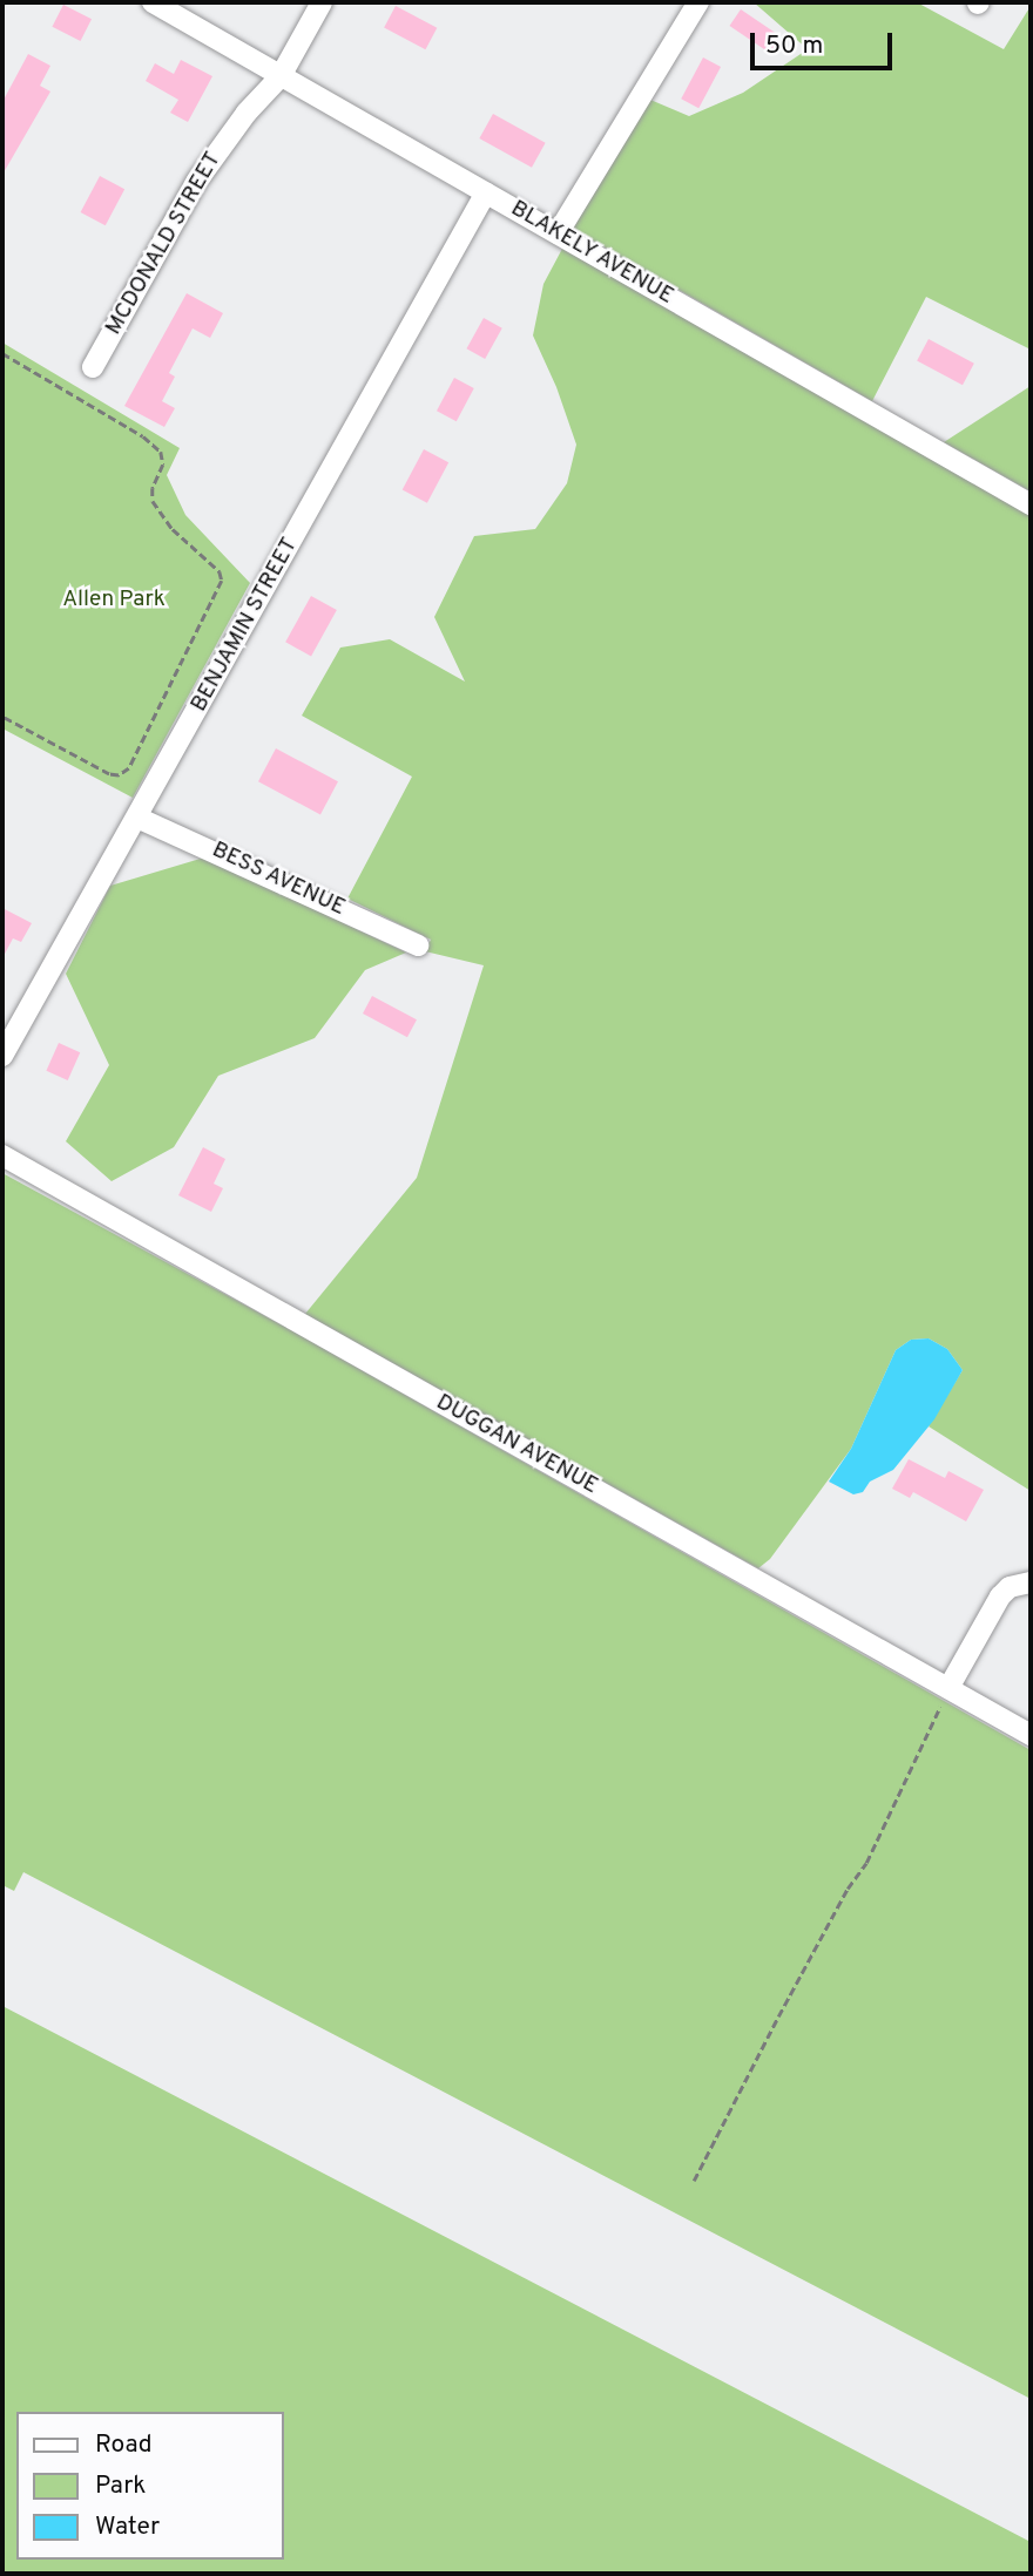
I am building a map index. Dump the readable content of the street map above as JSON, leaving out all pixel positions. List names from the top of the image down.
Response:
{
  "streets": {
    "street": [
      "MCDONALD STREET",
      "BLAKELY AVENUE",
      "BENJAMIN STREET",
      "BESS AVENUE",
      "DUGGAN AVENUE"
    ]
  },
  "crossings": [
    ["MCDONALD STREET", "BLAKELY AVENUE"],
    ["BLAKELY AVENUE", "BENJAMIN STREET"],
    ["BENJAMIN STREET", "BESS AVENUE"]
  ],
  "parks": ["Allen Park"],
  "legend": ["Road", "Park", "Water"],
  "scale_bar": "50 m"
}
